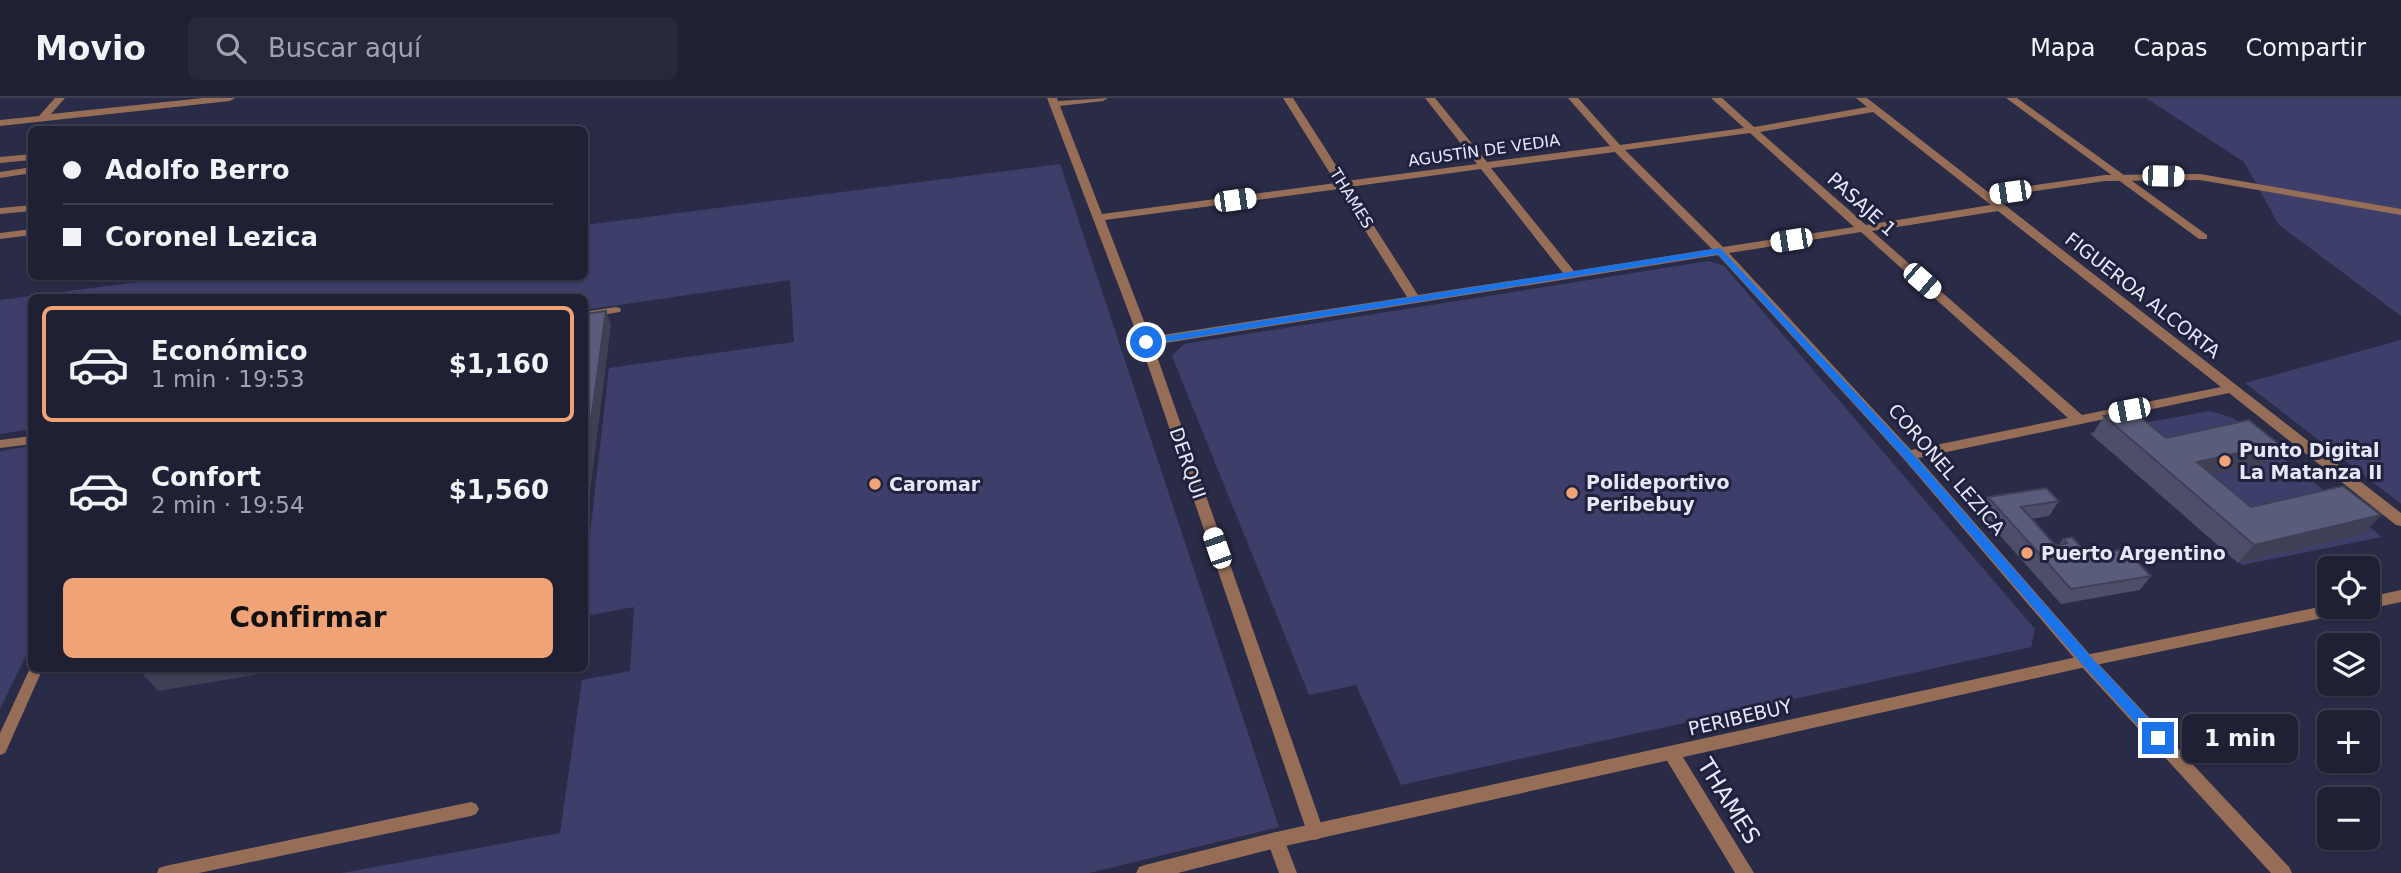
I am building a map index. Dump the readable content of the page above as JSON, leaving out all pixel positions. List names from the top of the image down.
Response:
{
  "streets": {
    "street": [
      "AGUSTÍN DE VEDIA",
      "THAMES",
      "PASAJE 1",
      "FIGUEROA ALCORTA",
      "DERQUI",
      "CORONEL LEZICA",
      "PERIBEBUY"
    ]
  },
  "crossings": [
    ["AGUSTÍN DE VEDIA", "THAMES"],
    ["AGUSTÍN DE VEDIA", "PASAJE 1"],
    ["AGUSTÍN DE VEDIA", "FIGUEROA ALCORTA"],
    ["AGUSTÍN DE VEDIA", "DERQUI"],
    ["AGUSTÍN DE VEDIA", "CORONEL LEZICA"],
    ["THAMES", "PERIBEBUY"],
    ["DERQUI", "PERIBEBUY"],
    ["CORONEL LEZICA", "PERIBEBUY"]
  ],
  "places": [
    "Punto Digital La Matanza II",
    "Caromar",
    "Polideportivo Peribebuy",
    "Puerto Argentino"
  ],
  "page": {
    "header": "Movio",
    "search": "Buscar aquí",
    "nav": ["Mapa", "Capas", "Compartir"],
    "banner": ["Adolfo Berro", "Coronel Lezica"],
    "list": [
      {
        "name": "Económico",
        "note": "1 min · 19:53",
        "value": "$1,160"
      },
      {
        "name": "Confort",
        "note": "2 min · 19:54",
        "value": "$1,560"
      }
    ],
    "map_buttons": ["+", "−"],
    "buttons": "Confirmar",
    "bubble": "1 min"
  }
}
